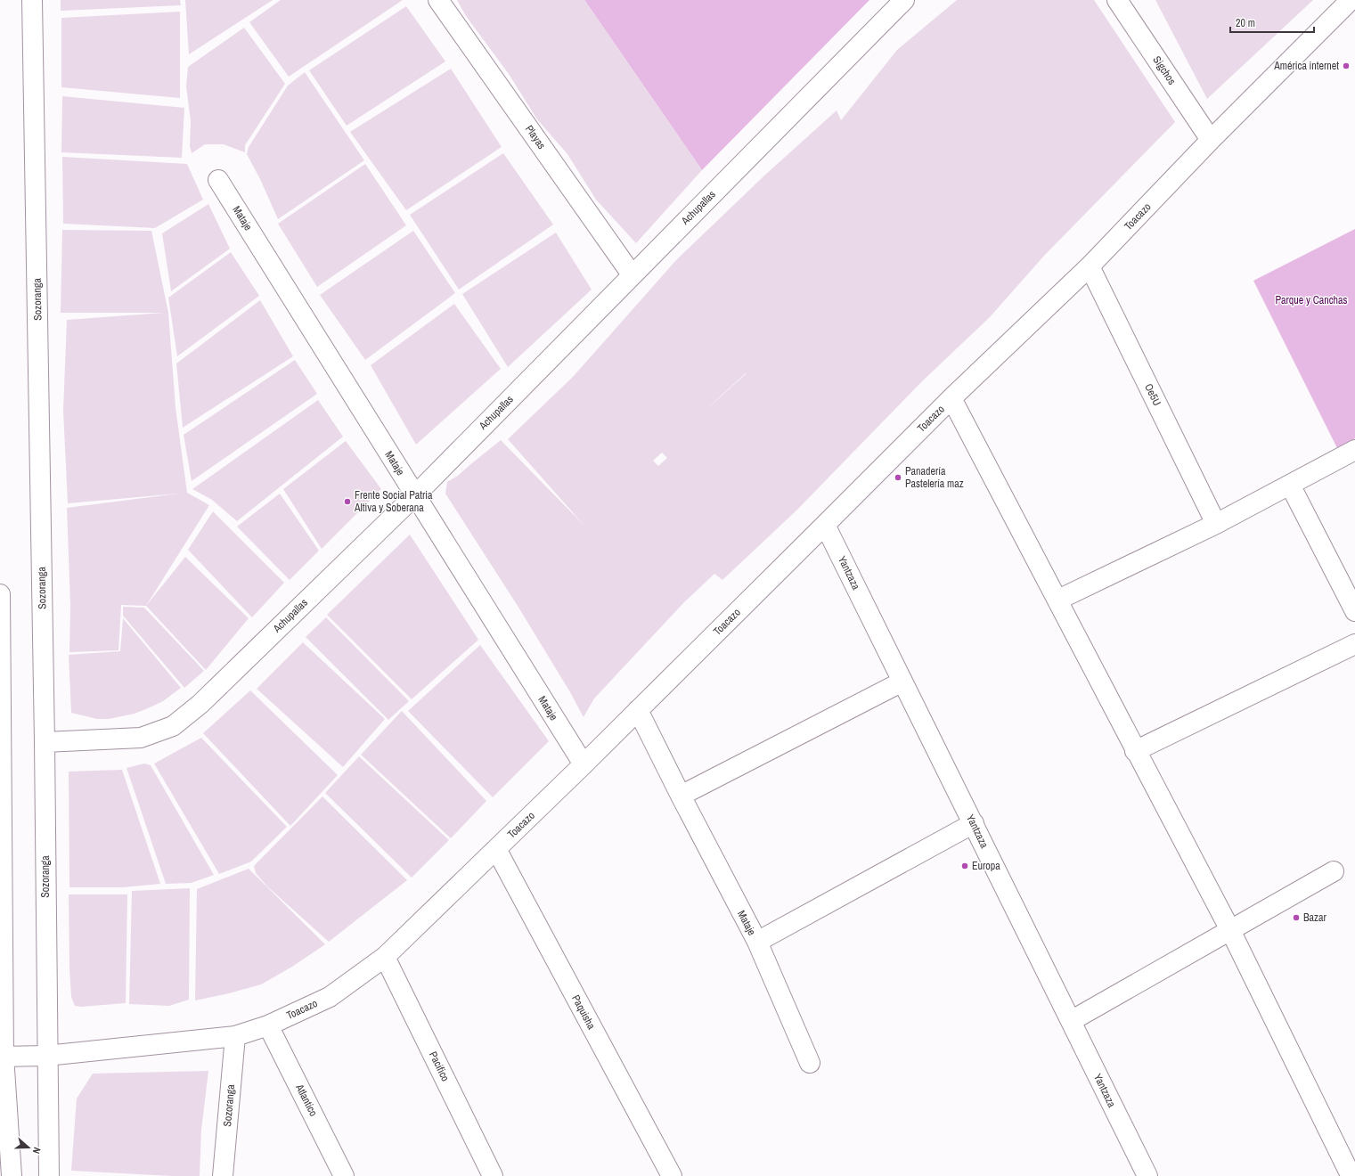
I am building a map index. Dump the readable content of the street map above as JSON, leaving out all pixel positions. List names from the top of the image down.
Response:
{
  "streets": {
    "street": [
      "Sigchos",
      "Playas",
      "Achupallas",
      "Toacazo",
      "Mataje",
      "Sozoranga",
      "Oe5U",
      "Yantzaza",
      "Paquisha",
      "Pacifico",
      "Atlantico"
    ]
  },
  "crossings": [
    ["Sigchos", "Toacazo"],
    ["Playas", "Achupallas"],
    ["Achupallas", "Mataje"],
    ["Achupallas", "Sozoranga"],
    ["Toacazo", "Mataje"],
    ["Toacazo", "Sozoranga"],
    ["Toacazo", "Oe5U"],
    ["Toacazo", "Yantzaza"],
    ["Toacazo", "Paquisha"],
    ["Toacazo", "Pacifico"],
    ["Toacazo", "Atlantico"]
  ],
  "parks": ["Parque y Canchas"],
  "places": [
    "América internet",
    "Panadería Pastelería maz",
    "Frente Social Patria Altiva y Soberana",
    "Europa",
    "Bazar"
  ],
  "scale_bar": "20 m",
  "north": "right"
}
